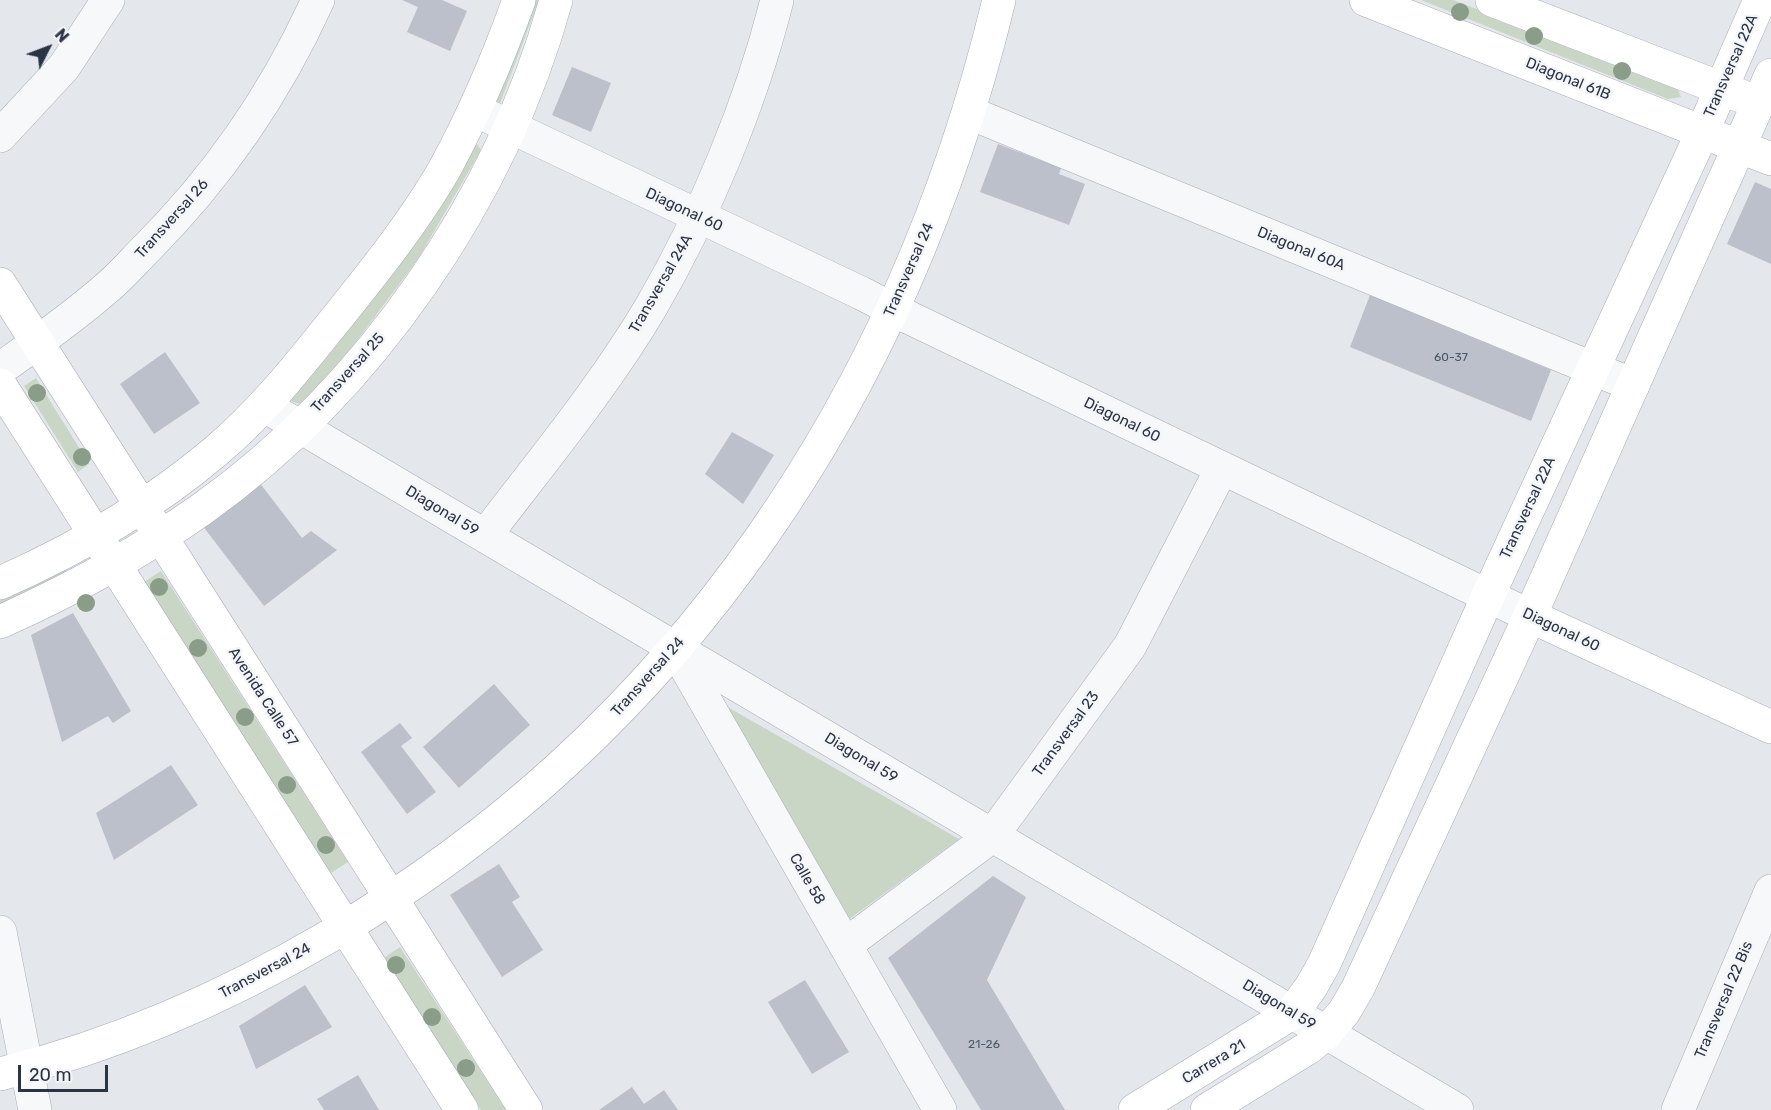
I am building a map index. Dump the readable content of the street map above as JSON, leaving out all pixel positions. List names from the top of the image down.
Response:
{
  "streets": {
    "street": [
      "Transversal 22A",
      "Diagonal 61B",
      "Diagonal 60",
      "Transversal 26",
      "Diagonal 60A",
      "Transversal 24",
      "Transversal 24A",
      "Transversal 25",
      "Diagonal 59",
      "Avenida Calle 57",
      "Transversal 23",
      "Calle 58",
      "Transversal 22 Bis",
      "Carrera 21"
    ]
  },
  "crossings": [
    ["Transversal 22A", "Diagonal 61B"],
    ["Transversal 22A", "Diagonal 60"],
    ["Transversal 22A", "Diagonal 60A"],
    ["Transversal 22A", "Diagonal 59"],
    ["Transversal 22A", "Carrera 21"],
    ["Diagonal 60", "Transversal 24"],
    ["Diagonal 60", "Transversal 24A"],
    ["Diagonal 60", "Transversal 25"],
    ["Diagonal 60", "Transversal 23"],
    ["Transversal 26", "Avenida Calle 57"],
    ["Diagonal 60A", "Transversal 24"],
    ["Transversal 24", "Diagonal 59"],
    ["Transversal 24", "Avenida Calle 57"],
    ["Transversal 24", "Calle 58"],
    ["Transversal 24A", "Diagonal 59"],
    ["Transversal 25", "Diagonal 59"],
    ["Transversal 25", "Avenida Calle 57"],
    ["Diagonal 59", "Transversal 23"],
    ["Diagonal 59", "Calle 58"],
    ["Diagonal 59", "Carrera 21"],
    ["Transversal 23", "Calle 58"]
  ],
  "house_numbers": ["60-37", "21-26"],
  "scale_bar": "20 m",
  "north": "top right"
}
